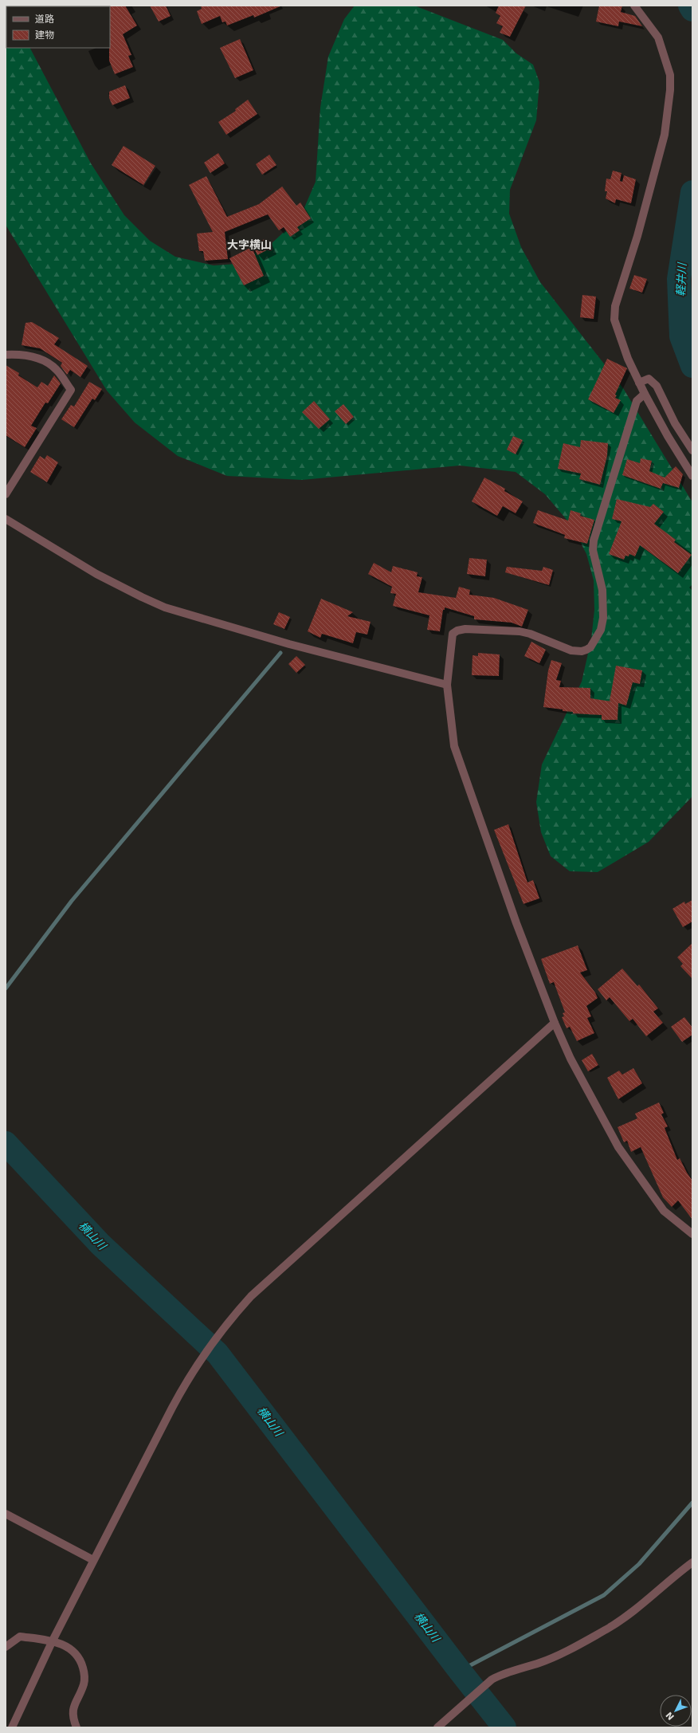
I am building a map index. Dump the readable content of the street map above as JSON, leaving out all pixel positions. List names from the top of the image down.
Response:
{
  "districts": ["大字横山"],
  "water": ["軽井川", "横山川"],
  "legend": ["道路", "建物"],
  "north": "bottom left"
}
